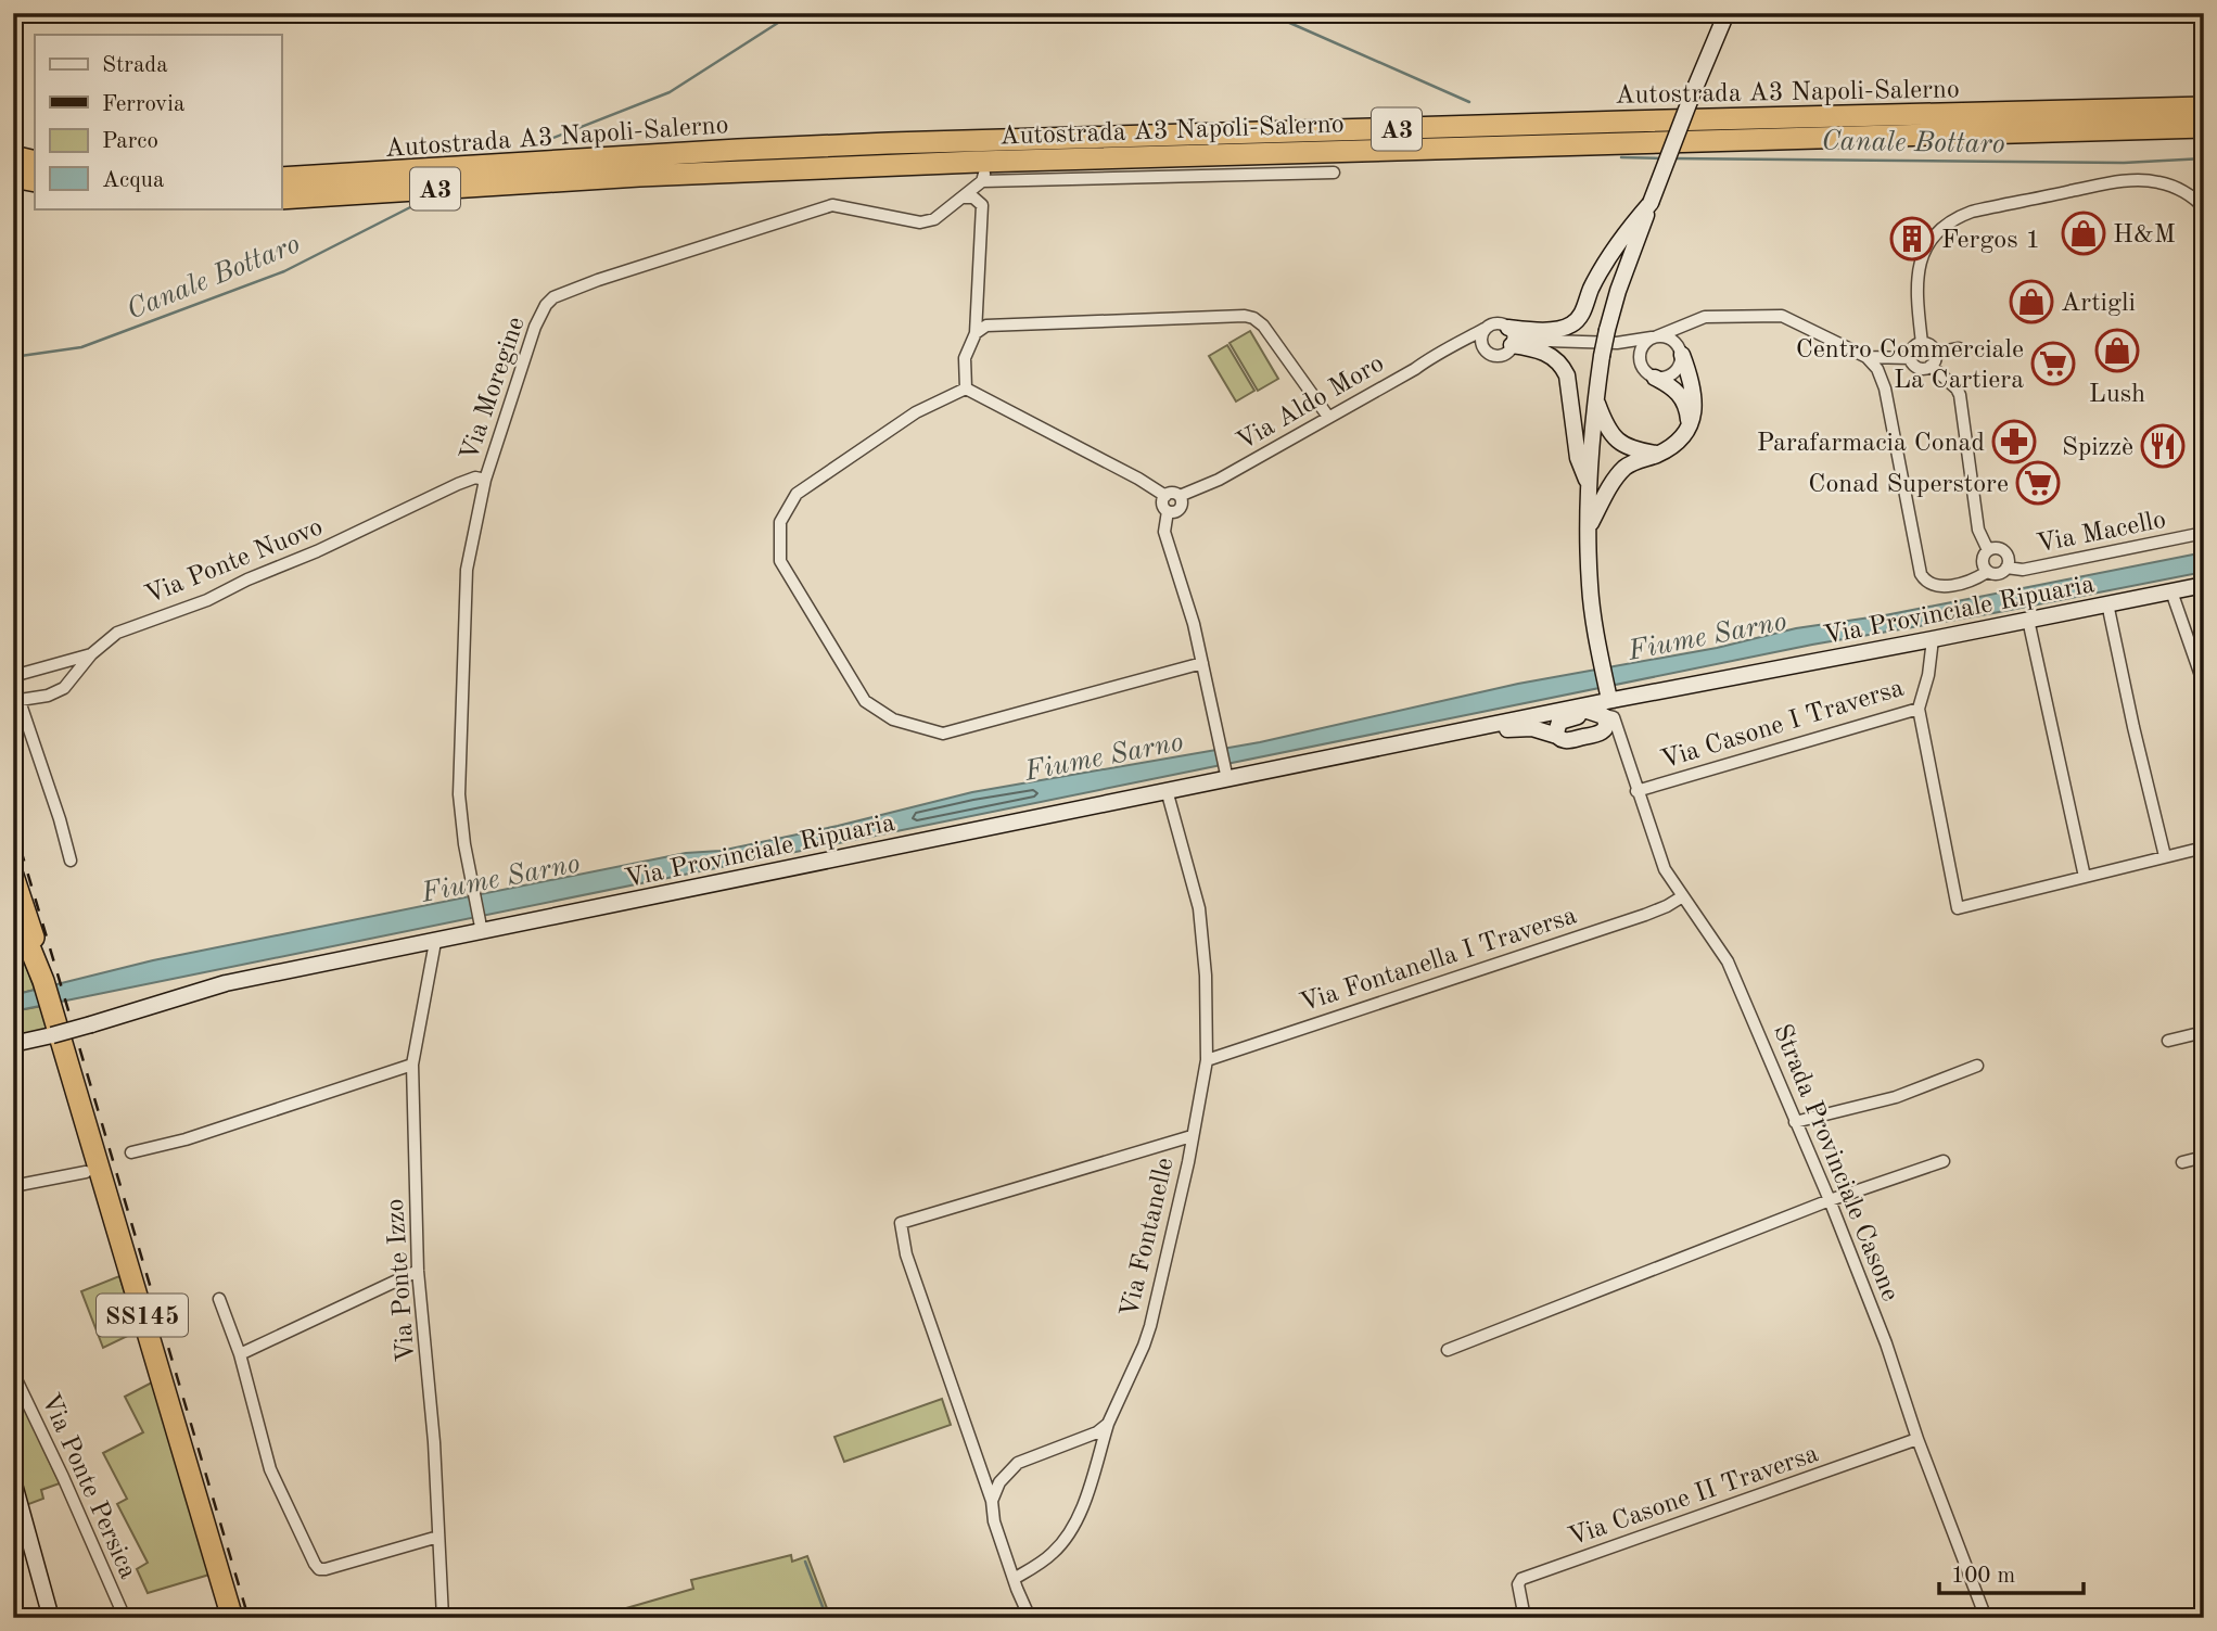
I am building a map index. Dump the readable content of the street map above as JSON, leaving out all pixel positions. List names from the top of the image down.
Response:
{
  "streets": {
    "highway": ["Autostrada A3 Napoli-Salerno", "A3", "SS145"],
    "main road": ["Via Provinciale Ripuaria"],
    "street": [
      "Via Moregine",
      "Via Aldo Moro",
      "Via Macello",
      "Via Ponte Nuovo",
      "Via Casone I Traversa",
      "Via Fontanella I Traversa",
      "Strada Provinciale Casone",
      "Via Fontanelle",
      "Via Ponte Izzo",
      "Via Ponte Persica",
      "Via Casone II Traversa"
    ]
  },
  "crossings": [
    ["Via Moregine", "Via Ponte Nuovo"],
    ["Via Moregine", "Via Provinciale Ripuaria"],
    ["Via Provinciale Ripuaria", "Via Casone I Traversa"],
    ["Via Provinciale Ripuaria", "Strada Provinciale Casone"],
    ["Via Provinciale Ripuaria", "Via Fontanelle"],
    ["Via Provinciale Ripuaria", "Via Ponte Izzo"],
    ["Via Casone I Traversa", "Strada Provinciale Casone"],
    ["Via Fontanella I Traversa", "Strada Provinciale Casone"],
    ["Via Fontanella I Traversa", "Via Fontanelle"],
    ["Strada Provinciale Casone", "Via Casone II Traversa"]
  ],
  "water": ["Canale Bottaro", "Fiume Sarno"],
  "places": {
    "shop": ["H&M", "Artigli", "Lush"],
    "building": ["Fergos 1"],
    "supermarket": ["Centro Commerciale La Cartiera", "Conad Superstore"],
    "pharmacy": ["Parafarmacia Conad"],
    "restaurant": ["Spizzè"]
  },
  "legend": [
    "Strada",
    "Ferrovia",
    "Parco",
    "Acqua"
  ],
  "scale_bar": "100 m"
}
